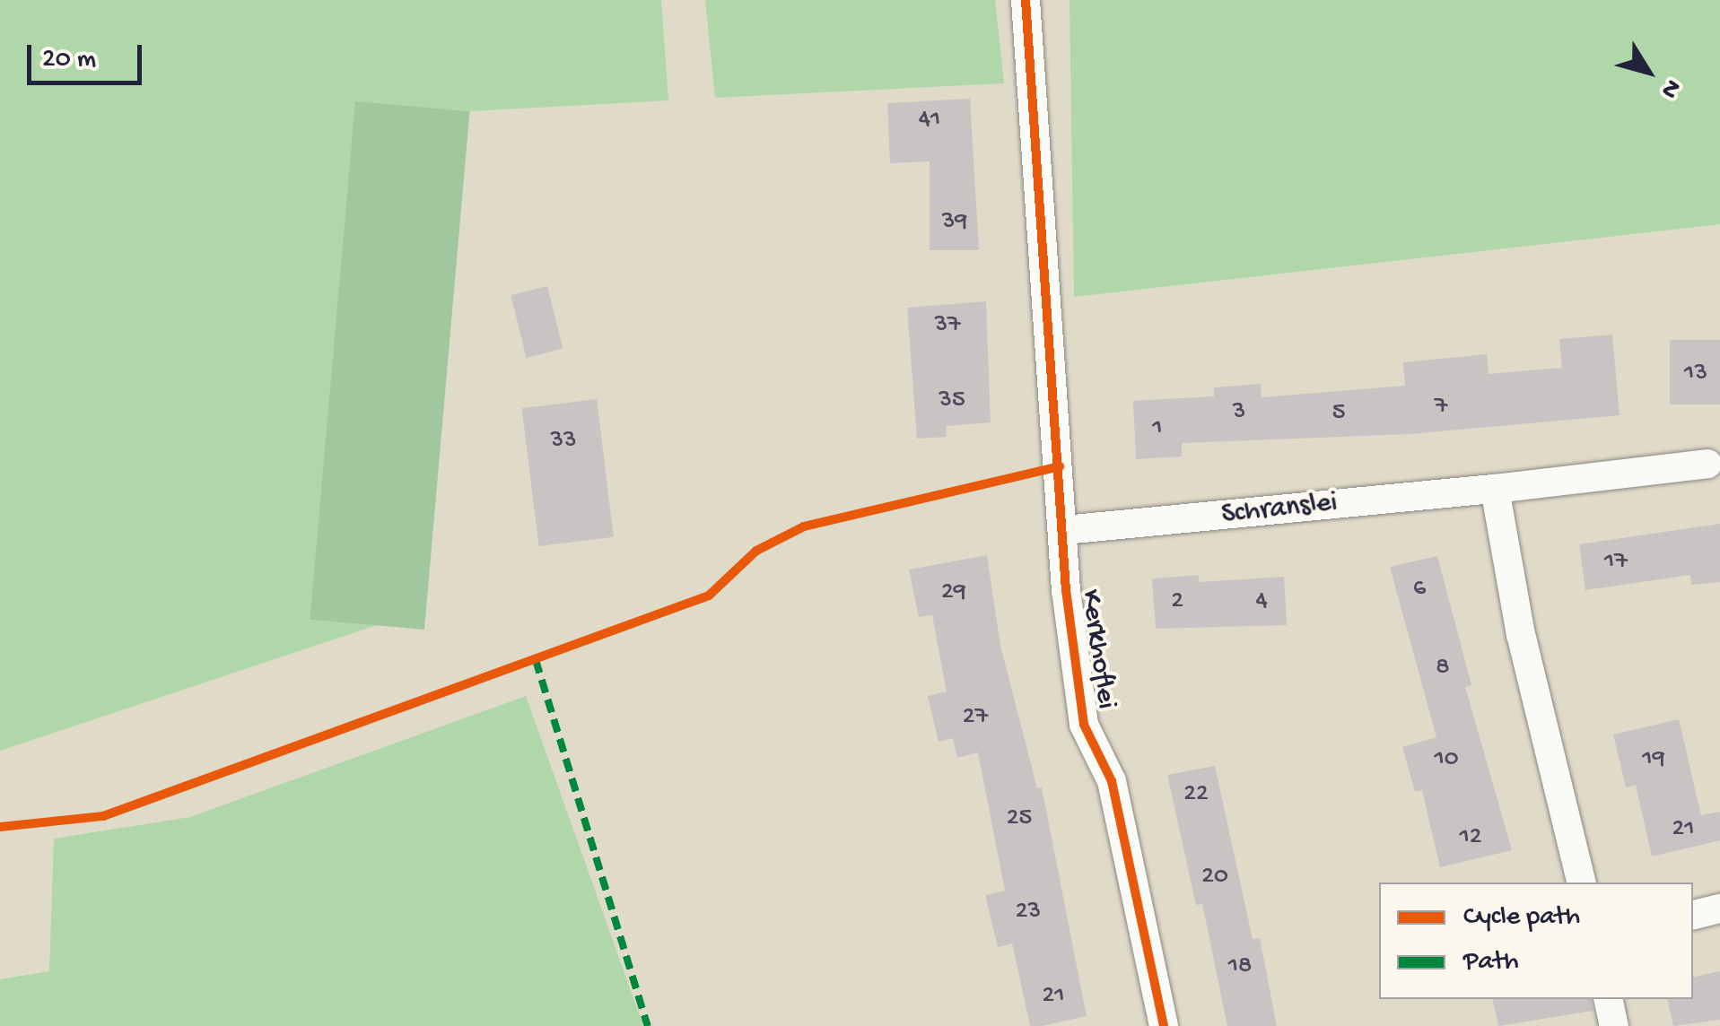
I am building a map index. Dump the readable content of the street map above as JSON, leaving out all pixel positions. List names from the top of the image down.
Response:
{
  "streets": {
    "street": ["Schranslei", "Kerkhoflei"]
  },
  "crossings": [
    ["Schranslei", "Kerkhoflei"]
  ],
  "house_numbers": [
    "41",
    "39",
    "37",
    "13",
    "35",
    "7",
    "3",
    "5",
    "1",
    "33",
    "17",
    "6",
    "29",
    "2",
    "4",
    "8",
    "27",
    "10",
    "19",
    "22",
    "25",
    "21",
    "12",
    "20",
    "23",
    "18",
    "21"
  ],
  "legend": ["Cycle path", "Path"],
  "scale_bar": "20 m",
  "north": "bottom right"
}
